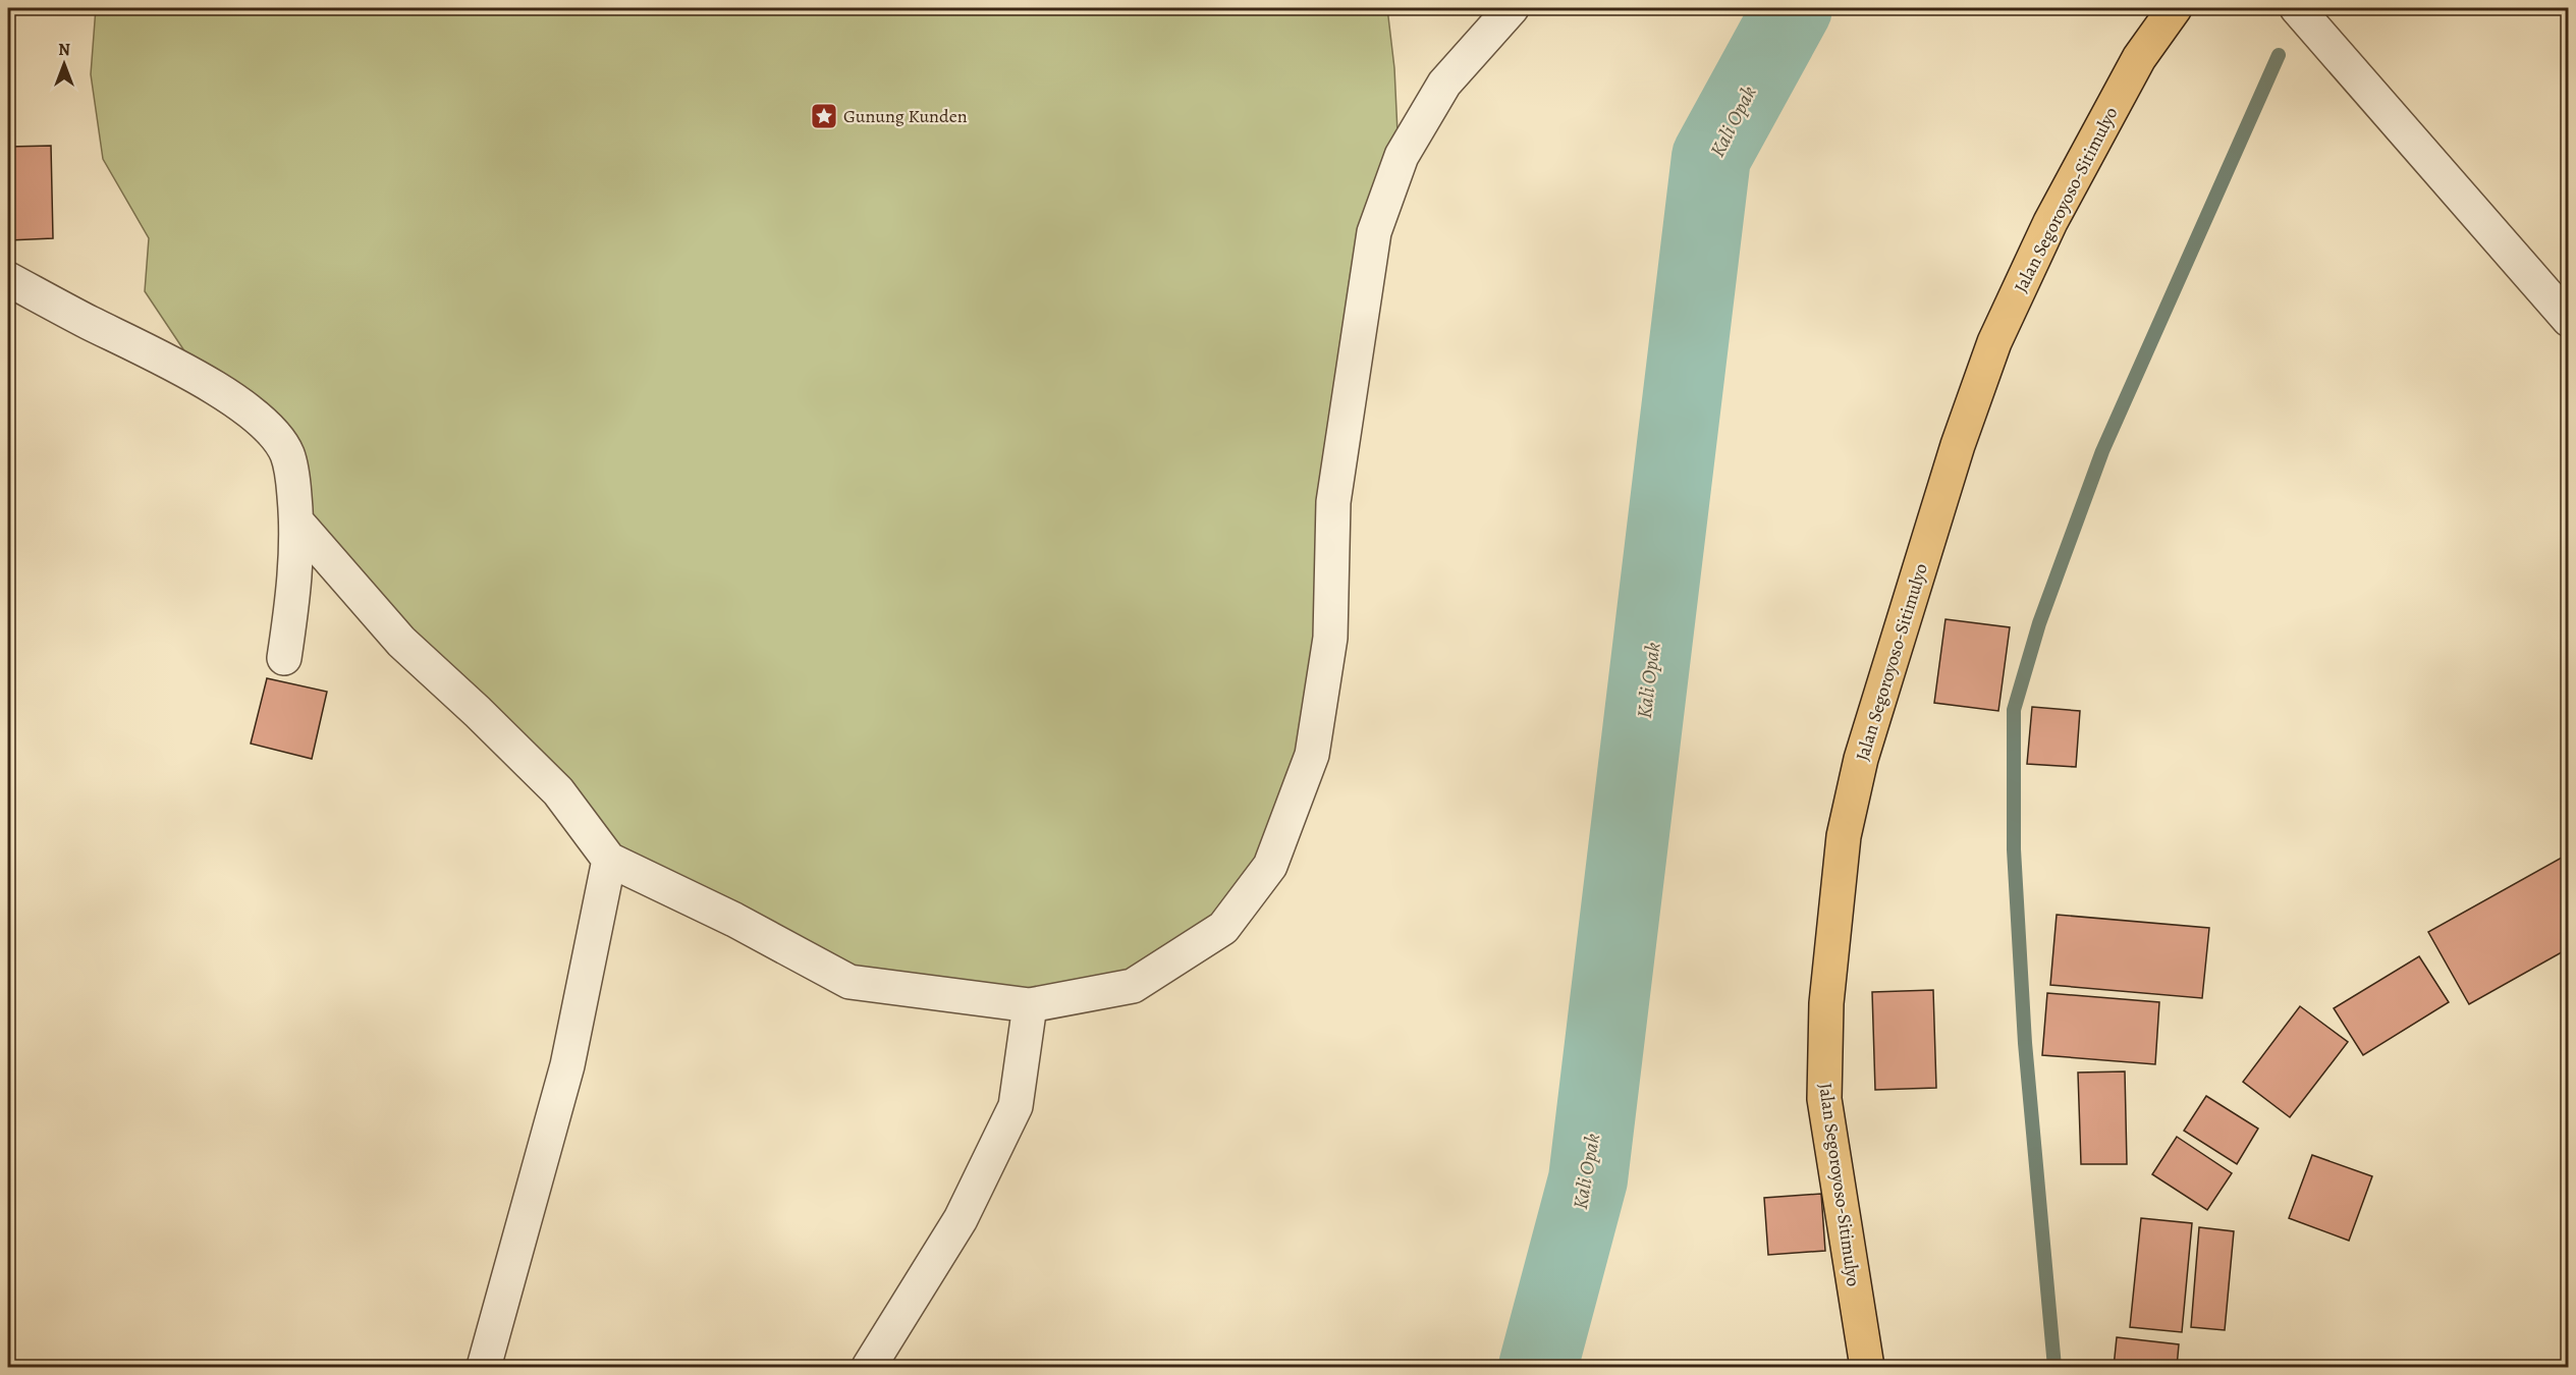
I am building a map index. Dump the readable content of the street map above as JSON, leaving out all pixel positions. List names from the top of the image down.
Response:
{
  "streets": {
    "main road": ["Jalan Segoroyoso-Sitimulyo"]
  },
  "water": ["Kali Opak"],
  "places": {
    "place": ["Gunung Kunden"]
  },
  "north": "top"
}
